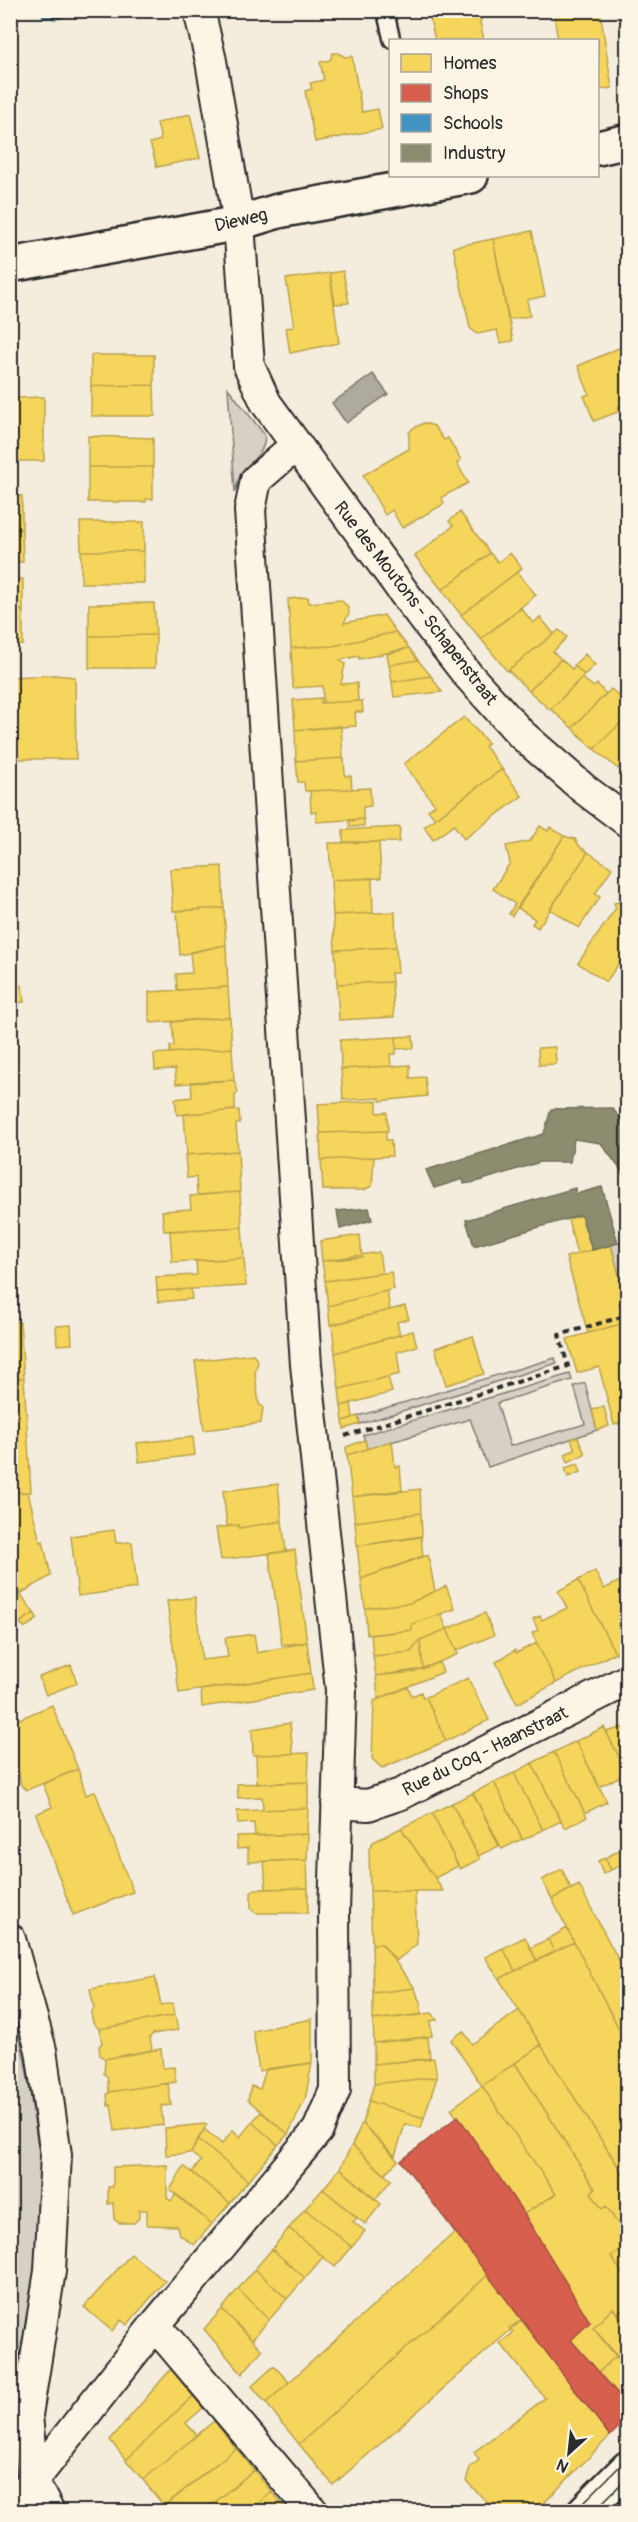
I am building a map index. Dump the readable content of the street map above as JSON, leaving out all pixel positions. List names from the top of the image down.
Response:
{
  "streets": {
    "street": ["Dieweg", "Rue des Moutons - Schapenstraat", "Rue du Coq - Haanstraat"]
  },
  "crossings": [
    ["Dieweg", "Rue des Moutons - Schapenstraat"]
  ],
  "legend": [
    "Homes",
    "Shops",
    "Schools",
    "Industry"
  ],
  "north": "bottom left"
}
